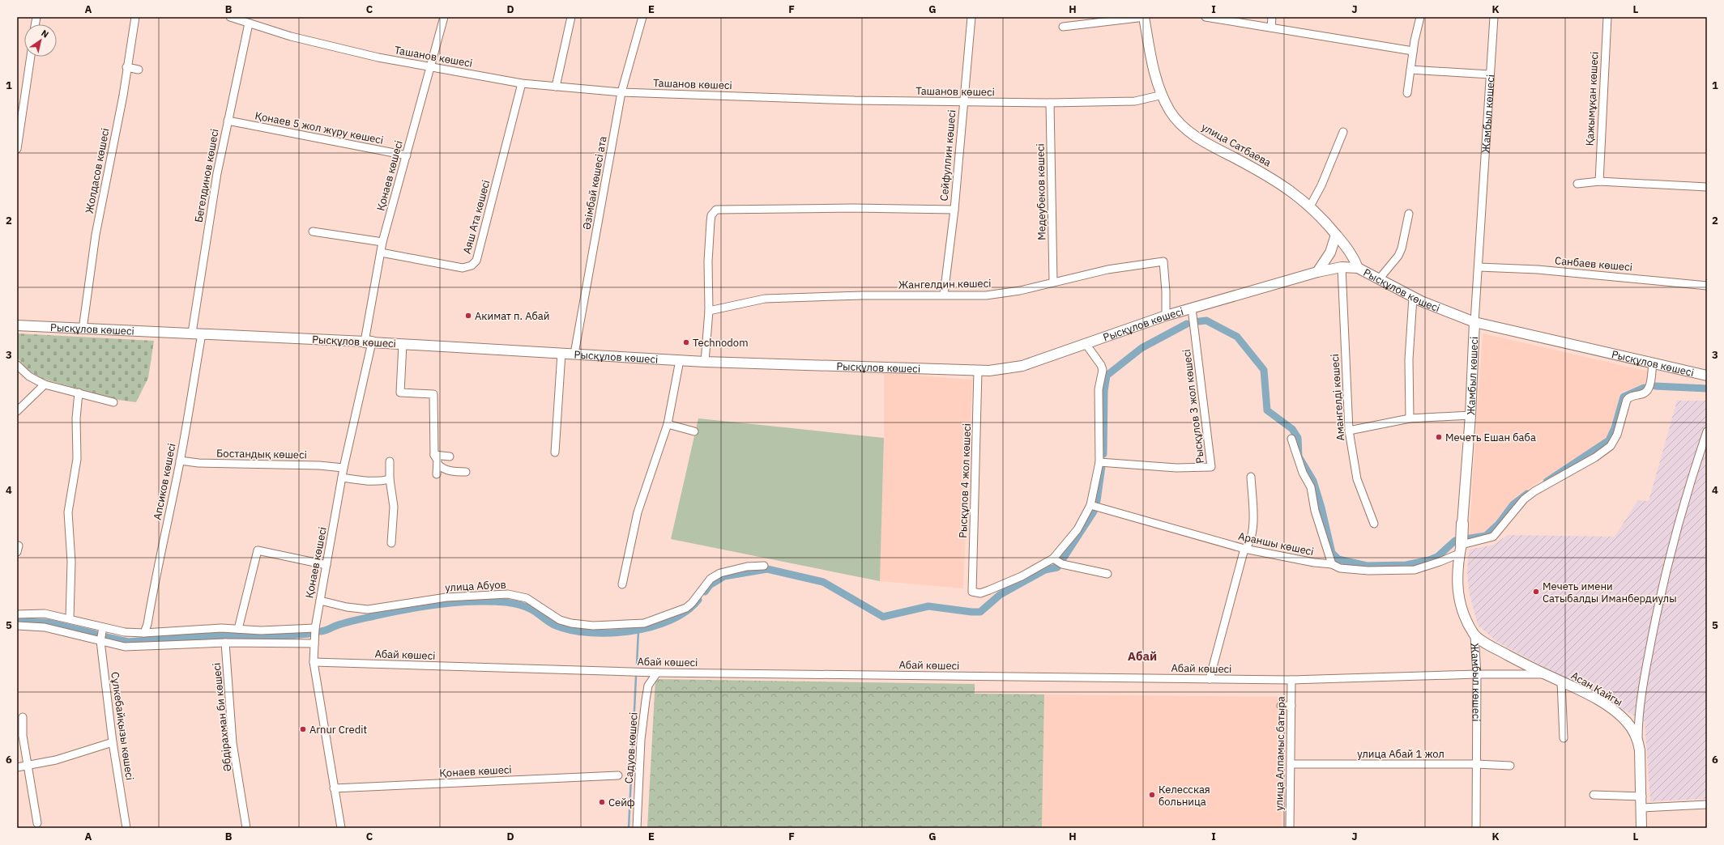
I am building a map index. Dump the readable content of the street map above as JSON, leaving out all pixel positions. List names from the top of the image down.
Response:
{
  "streets": {
    "main road": [
      "Жамбыл көшесі",
      "улица Сатбаева",
      "Рысқұлов көшесі",
      "Асан Кайгы"
    ],
    "street": [
      "Ташанов көшесі",
      "Қажымұқан көшесі",
      "Қонаев 5 жол жүру көшесі",
      "Сейфуллин көшесі",
      "Жолдасов көшесі",
      "Бегелдинов көшесі",
      "Қонаев көшесі",
      "Әзімбай көшесі ата",
      "Медеубеков көшесі",
      "Аяш Ата көшесі",
      "Санбаев көшесі",
      "Жангелдин көшесі",
      "Амангелді көшесі",
      "Рысқұлов 3 жол көшесі",
      "Бостандық көшесі",
      "Рысқұлов 4 жол көшесі",
      "Апсиков көшесі",
      "Араншы көшесі",
      "улица Абуов",
      "Абай көшесі",
      "Әбдірахман би көшесі",
      "Сұлкебайқызы көшесі",
      "Садуов көшесі",
      "улица Алпамыс батыра",
      "улица Абай 1 жол"
    ]
  },
  "crossings": [
    ["Ташанов көшесі", "улица Сатбаева"],
    ["Ташанов көшесі", "Сейфуллин көшесі"],
    ["Ташанов көшесі", "Бегелдинов көшесі"],
    ["Ташанов көшесі", "Қонаев көшесі"],
    ["Ташанов көшесі", "Әзімбай көшесі ата"],
    ["Ташанов көшесі", "Медеубеков көшесі"],
    ["Ташанов көшесі", "Аяш Ата көшесі"],
    ["Жамбыл көшесі", "Санбаев көшесі"],
    ["Жамбыл көшесі", "Рысқұлов көшесі"],
    ["Жамбыл көшесі", "Араншы көшесі"],
    ["Жамбыл көшесі", "Абай көшесі"],
    ["Жамбыл көшесі", "Асан Кайгы"],
    ["Жамбыл көшесі", "улица Абай 1 жол"],
    ["Қонаев 5 жол жүру көшесі", "Бегелдинов көшесі"],
    ["Қонаев 5 жол жүру көшесі", "Қонаев көшесі"],
    ["улица Сатбаева", "Рысқұлов көшесі"],
    ["Сейфуллин көшесі", "Жангелдин көшесі"],
    ["Жолдасов көшесі", "Рысқұлов көшесі"],
    ["Бегелдинов көшесі", "Рысқұлов көшесі"],
    ["Бегелдинов көшесі", "Апсиков көшесі"],
    ["Қонаев көшесі", "Аяш Ата көшесі"],
    ["Қонаев көшесі", "Рысқұлов көшесі"],
    ["Қонаев көшесі", "Бостандық көшесі"],
    ["Қонаев көшесі", "улица Абуов"],
    ["Қонаев көшесі", "Абай көшесі"],
    ["Әзімбай көшесі ата", "Рысқұлов көшесі"],
    ["Медеубеков көшесі", "Жангелдин көшесі"],
    ["Жангелдин көшесі", "Рысқұлов көшесі"],
    ["Рысқұлов көшесі", "Амангелді көшесі"],
    ["Рысқұлов көшесі", "Рысқұлов 3 жол көшесі"],
    ["Рысқұлов көшесі", "Рысқұлов 4 жол көшесі"],
    ["Рысқұлов көшесі", "Апсиков көшесі"],
    ["Рысқұлов көшесі", "Араншы көшесі"],
    ["Бостандық көшесі", "Апсиков көшесі"],
    ["Абай көшесі", "Асан Кайгы"],
    ["Абай көшесі", "Садуов көшесі"],
    ["Абай көшесі", "улица Алпамыс батыра"],
    ["улица Алпамыс батыра", "улица Абай 1 жол"]
  ],
  "districts": ["Абай"],
  "places": [
    "Акимат п. Абай",
    "Technodom",
    "Мечеть Ешан баба",
    "Мечеть имени Сатыбалды Иманбердиулы",
    "Arnur Credit",
    "Келесская больница",
    "Сейф"
  ],
  "north": "top right",
  "grid": {
    "columns": [
      "A",
      "B",
      "C",
      "D",
      "E",
      "F",
      "G",
      "H",
      "I",
      "J",
      "K",
      "L"
    ],
    "rows": [
      "1",
      "2",
      "3",
      "4",
      "5",
      "6"
    ]
  }
}
